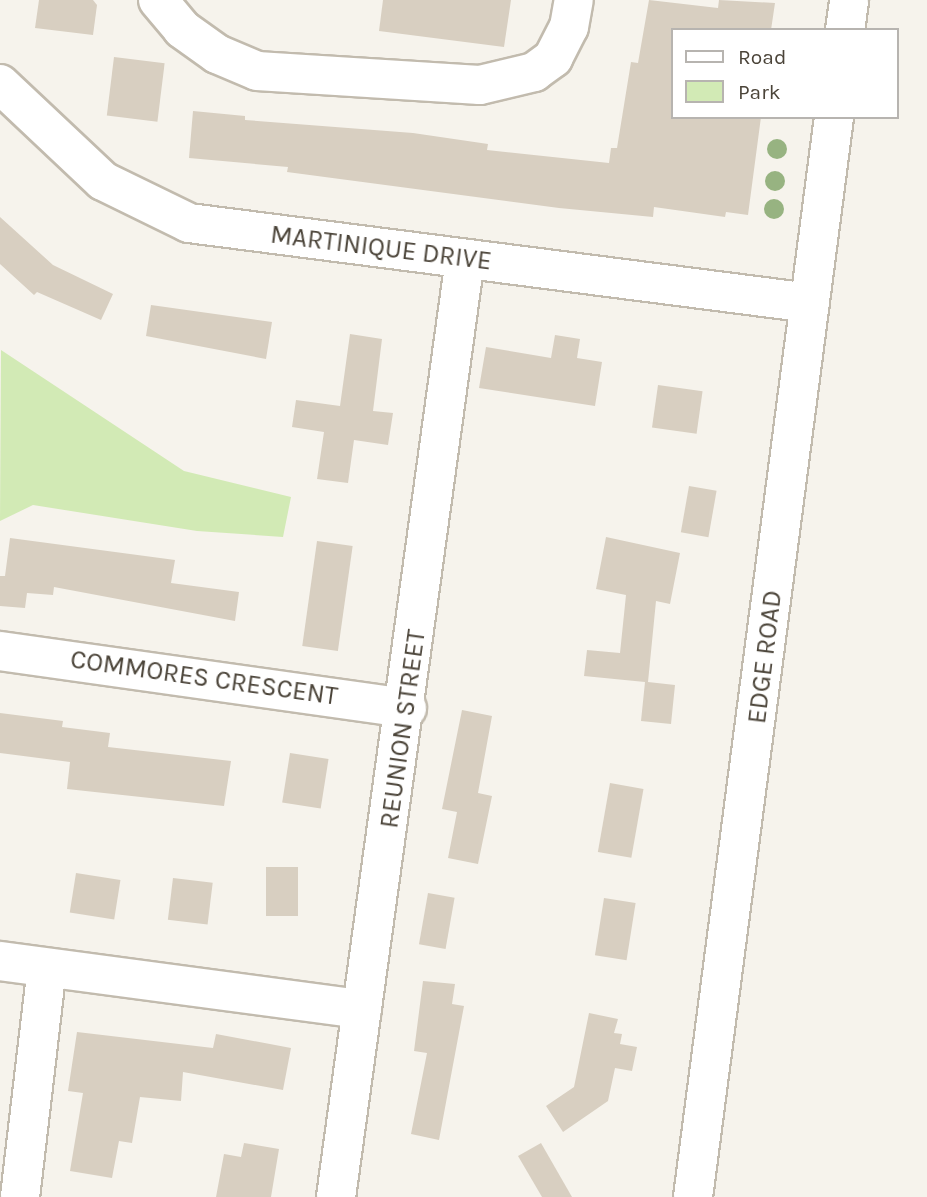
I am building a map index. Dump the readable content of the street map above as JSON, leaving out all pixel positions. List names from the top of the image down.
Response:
{
  "streets": {
    "street": [
      "MARTINIQUE DRIVE",
      "EDGE ROAD",
      "COMMORES CRESCENT",
      "REUNION STREET"
    ]
  },
  "crossings": [
    ["MARTINIQUE DRIVE", "EDGE ROAD"],
    ["MARTINIQUE DRIVE", "REUNION STREET"],
    ["COMMORES CRESCENT", "REUNION STREET"]
  ],
  "legend": ["Road", "Park"]
}
